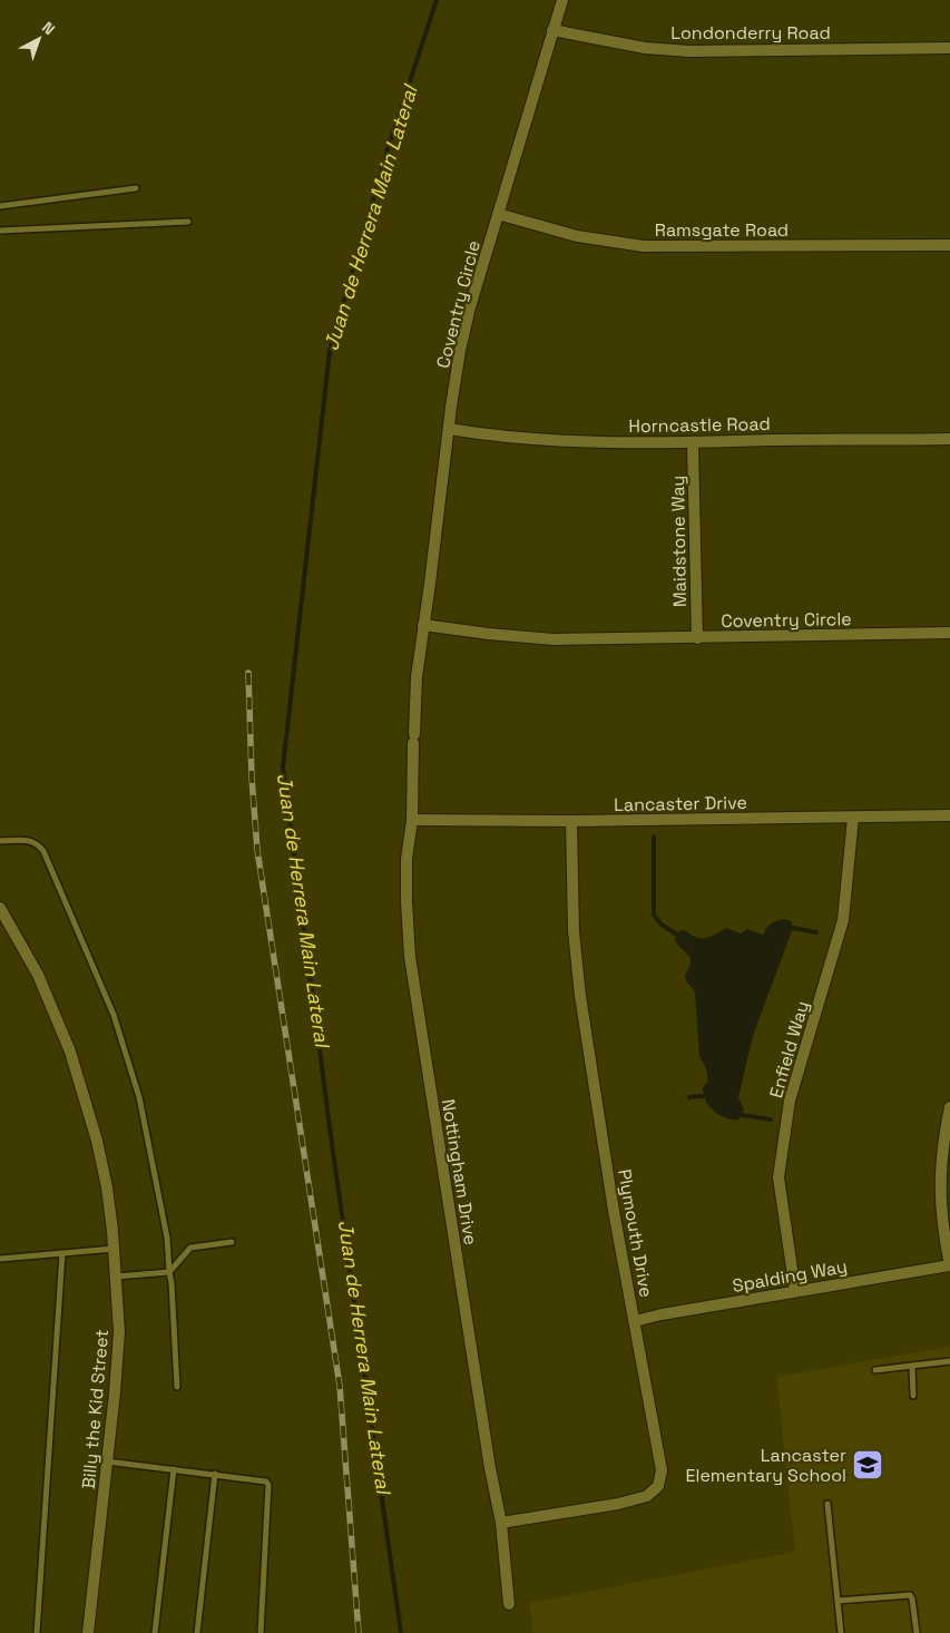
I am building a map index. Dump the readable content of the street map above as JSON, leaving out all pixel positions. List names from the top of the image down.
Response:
{
  "streets": {
    "street": [
      "Londonderry Road",
      "Ramsgate Road",
      "Coventry Circle",
      "Horncastle Road",
      "Maidstone Way",
      "Lancaster Drive",
      "Enfield Way",
      "Nottingham Drive",
      "Plymouth Drive",
      "Spalding Way",
      "Billy the Kid Street"
    ]
  },
  "crossings": [
    ["Londonderry Road", "Coventry Circle"],
    ["Ramsgate Road", "Coventry Circle"],
    ["Coventry Circle", "Horncastle Road"],
    ["Coventry Circle", "Maidstone Way"],
    ["Coventry Circle", "Nottingham Drive"],
    ["Horncastle Road", "Maidstone Way"],
    ["Lancaster Drive", "Enfield Way"],
    ["Lancaster Drive", "Nottingham Drive"],
    ["Lancaster Drive", "Plymouth Drive"],
    ["Enfield Way", "Spalding Way"],
    ["Nottingham Drive", "Plymouth Drive"],
    ["Plymouth Drive", "Spalding Way"]
  ],
  "water": ["Juan de Herrera Main Lateral"],
  "places": {
    "school or university": ["Lancaster Elementary School"]
  },
  "north": "top right"
}
